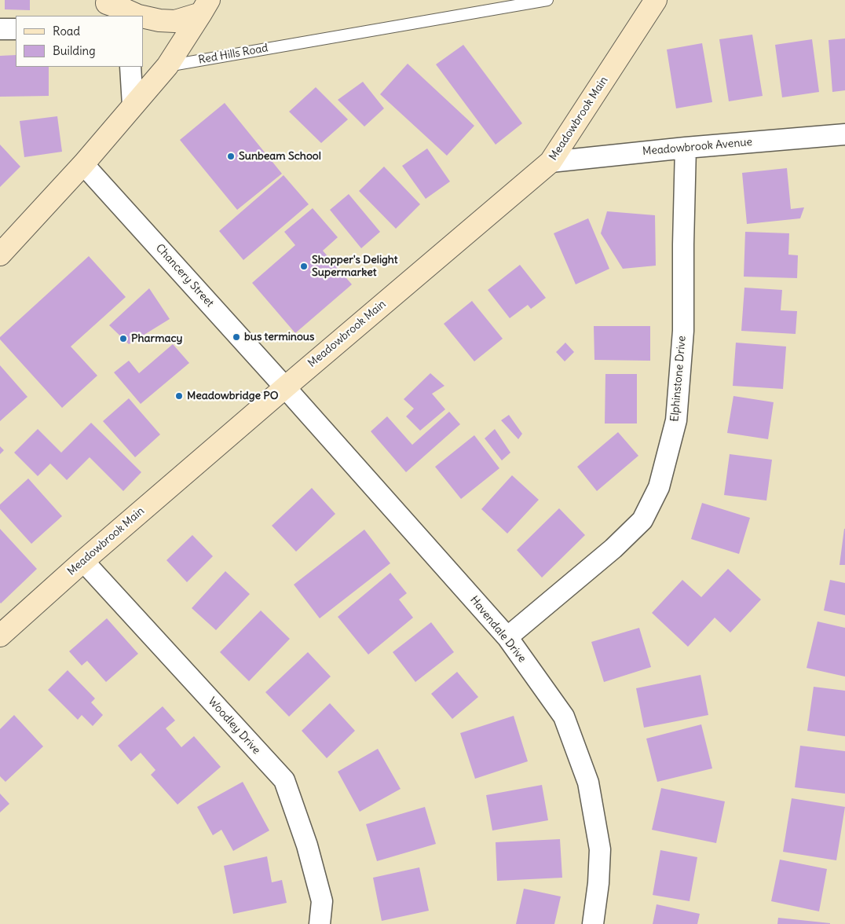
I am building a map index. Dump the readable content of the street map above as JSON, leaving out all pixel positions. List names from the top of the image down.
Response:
{
  "streets": {
    "street": [
      "Meadowbrook Main",
      "Meadowbrook Avenue",
      "Chancery Street",
      "Elphinstone Drive",
      "Havendale Drive",
      "Woodley Drive"
    ],
    "lane": ["Red Hills Road"]
  },
  "crossings": [
    ["Meadowbrook Main", "Meadowbrook Avenue"],
    ["Meadowbrook Main", "Chancery Street"],
    ["Meadowbrook Main", "Havendale Drive"],
    ["Meadowbrook Main", "Woodley Drive"],
    ["Meadowbrook Avenue", "Elphinstone Drive"],
    ["Chancery Street", "Havendale Drive"],
    ["Elphinstone Drive", "Havendale Drive"]
  ],
  "places": [
    "Sunbeam School",
    "Shopper's Delight Supermarket",
    "bus terminous",
    "Pharmacy",
    "Meadowbridge PO"
  ],
  "legend": ["Road", "Building"]
}
